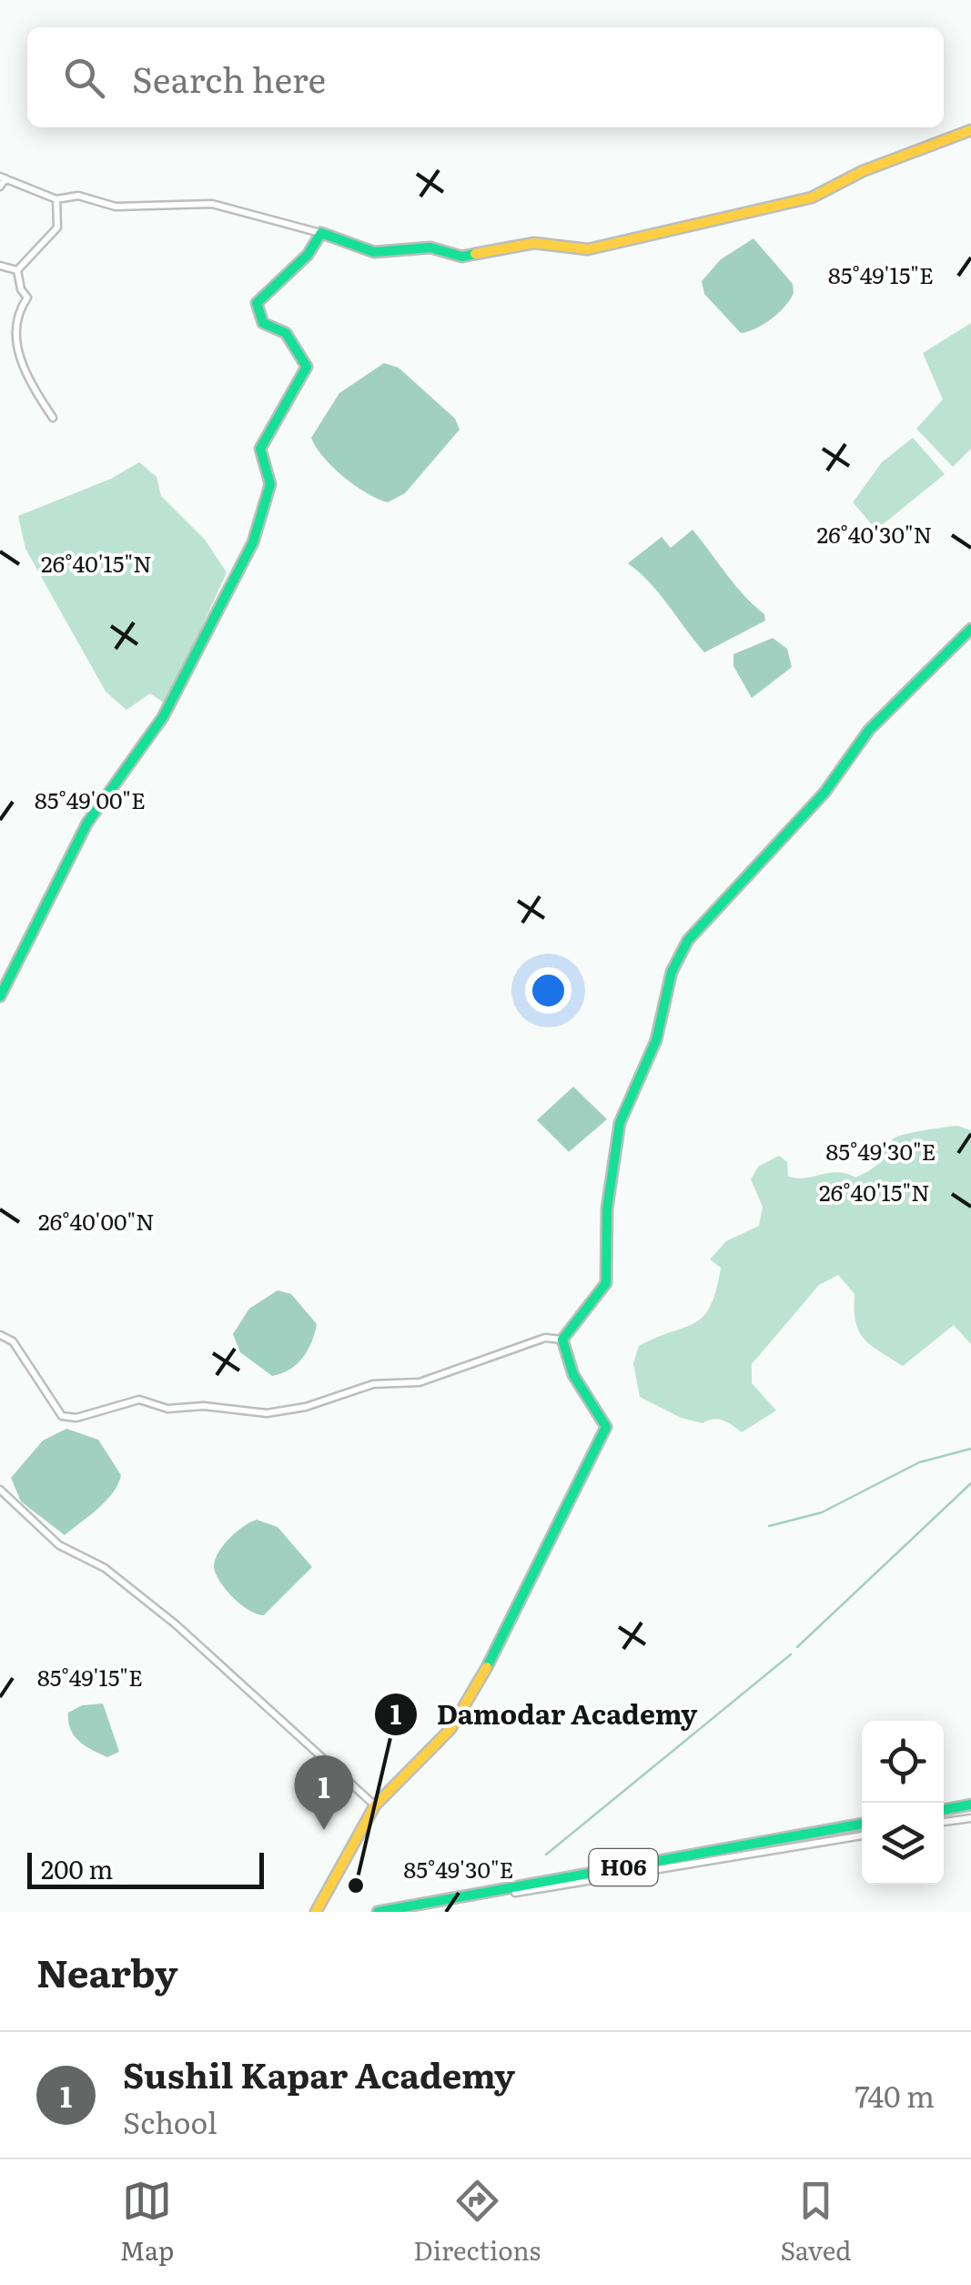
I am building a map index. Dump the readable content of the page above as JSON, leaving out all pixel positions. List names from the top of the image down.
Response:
{
  "streets": {
    "main road": ["H06"]
  },
  "places": ["Damodar Academy"],
  "scale_bar": "200 m",
  "page": {
    "search": "Search here",
    "pins": "1",
    "scale": "200 m",
    "heading": "Nearby",
    "list": [
      {
        "mark": "1",
        "name": "Sushil Kapar Academy",
        "note": "School",
        "value": "740 m"
      }
    ],
    "nav": ["Map", "Directions", "Saved"]
  },
  "coordinates": [
    "85°49'15\"E",
    "26°40'30\"N",
    "26°40'15\"N",
    "85°49'00\"E",
    "85°49'30\"E",
    "26°40'00\"N"
  ]
}
